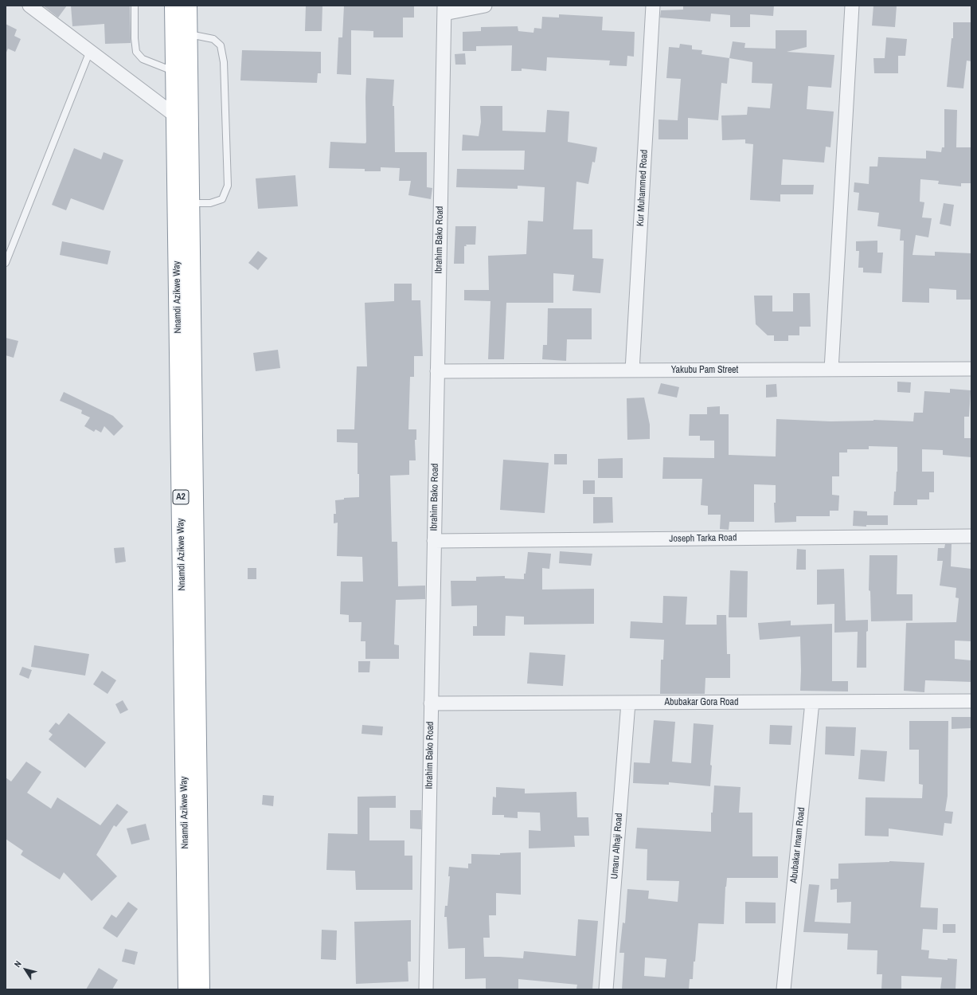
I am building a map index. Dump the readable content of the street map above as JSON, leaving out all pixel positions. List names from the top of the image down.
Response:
{
  "streets": {
    "highway": ["Nnamdi Azikwe Way", "A2"],
    "street": [
      "Kur Muhammed Road",
      "Ibrahim Bako Road",
      "Yakubu Pam Street",
      "Joseph Tarka Road",
      "Abubakar Gora Road",
      "Abubakar Imam Road",
      "Umaru Alhaji Road"
    ]
  },
  "crossings": [
    ["Kur Muhammed Road", "Yakubu Pam Street"],
    ["Ibrahim Bako Road", "Yakubu Pam Street"],
    ["Ibrahim Bako Road", "Joseph Tarka Road"],
    ["Ibrahim Bako Road", "Abubakar Gora Road"],
    ["Abubakar Gora Road", "Abubakar Imam Road"],
    ["Abubakar Gora Road", "Umaru Alhaji Road"]
  ],
  "north": "top left"
}
